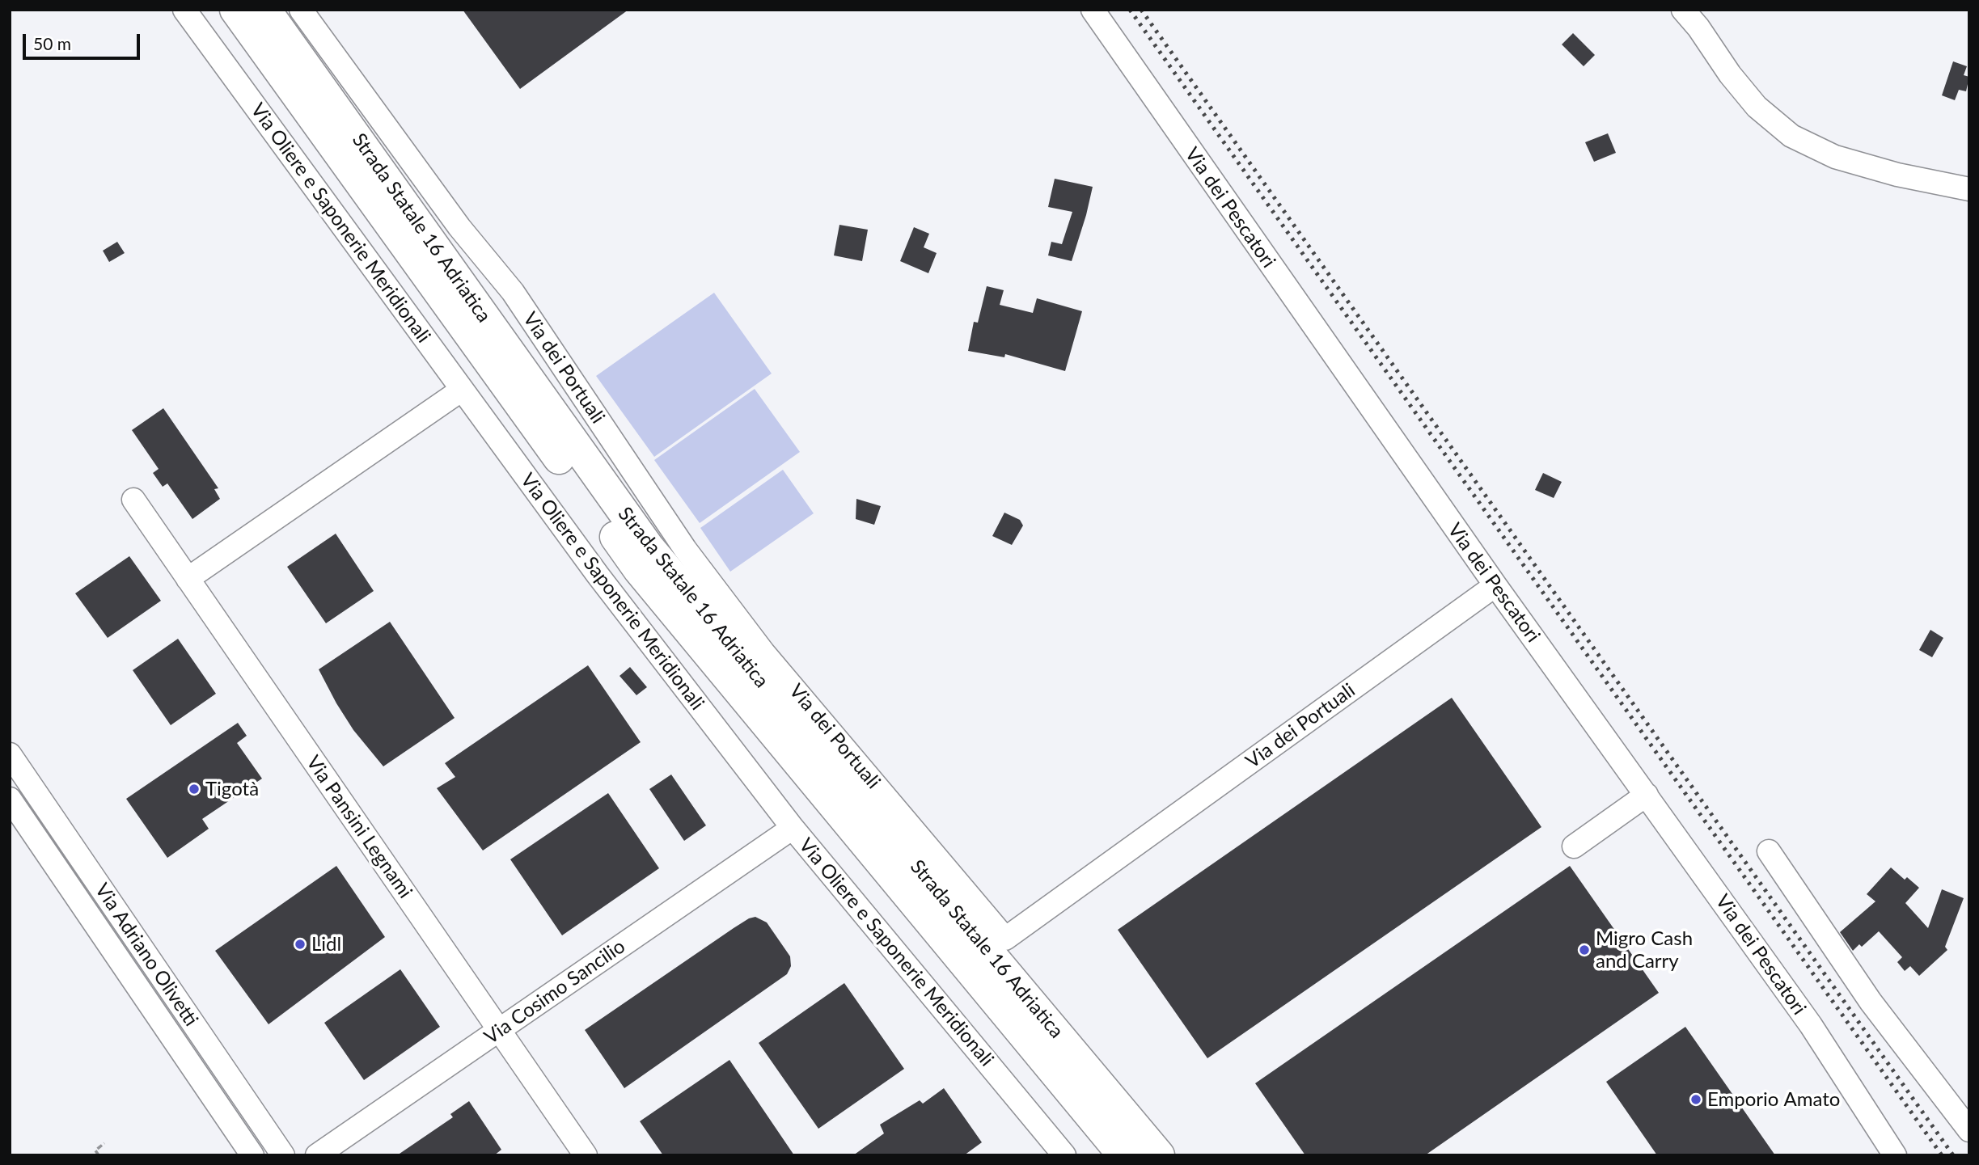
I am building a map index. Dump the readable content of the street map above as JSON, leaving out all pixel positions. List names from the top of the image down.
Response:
{
  "streets": {
    "highway": ["Strada Statale 16 Adriatica"],
    "street": [
      "Via dei Pescatori",
      "Via Oliere e Saponerie Meridionali",
      "Via dei Portuali",
      "Via Pansini Legnami",
      "Via Adriano Olivetti",
      "Via Cosimo Sancilio"
    ]
  },
  "crossings": [
    ["Via dei Pescatori", "Via dei Portuali"],
    ["Via Oliere e Saponerie Meridionali", "Via Cosimo Sancilio"],
    ["Via Pansini Legnami", "Via Cosimo Sancilio"]
  ],
  "places": [
    "Tigotà",
    "Lidl",
    "Migro Cash and Carry",
    "Emporio Amato"
  ],
  "scale_bar": "50 m"
}
